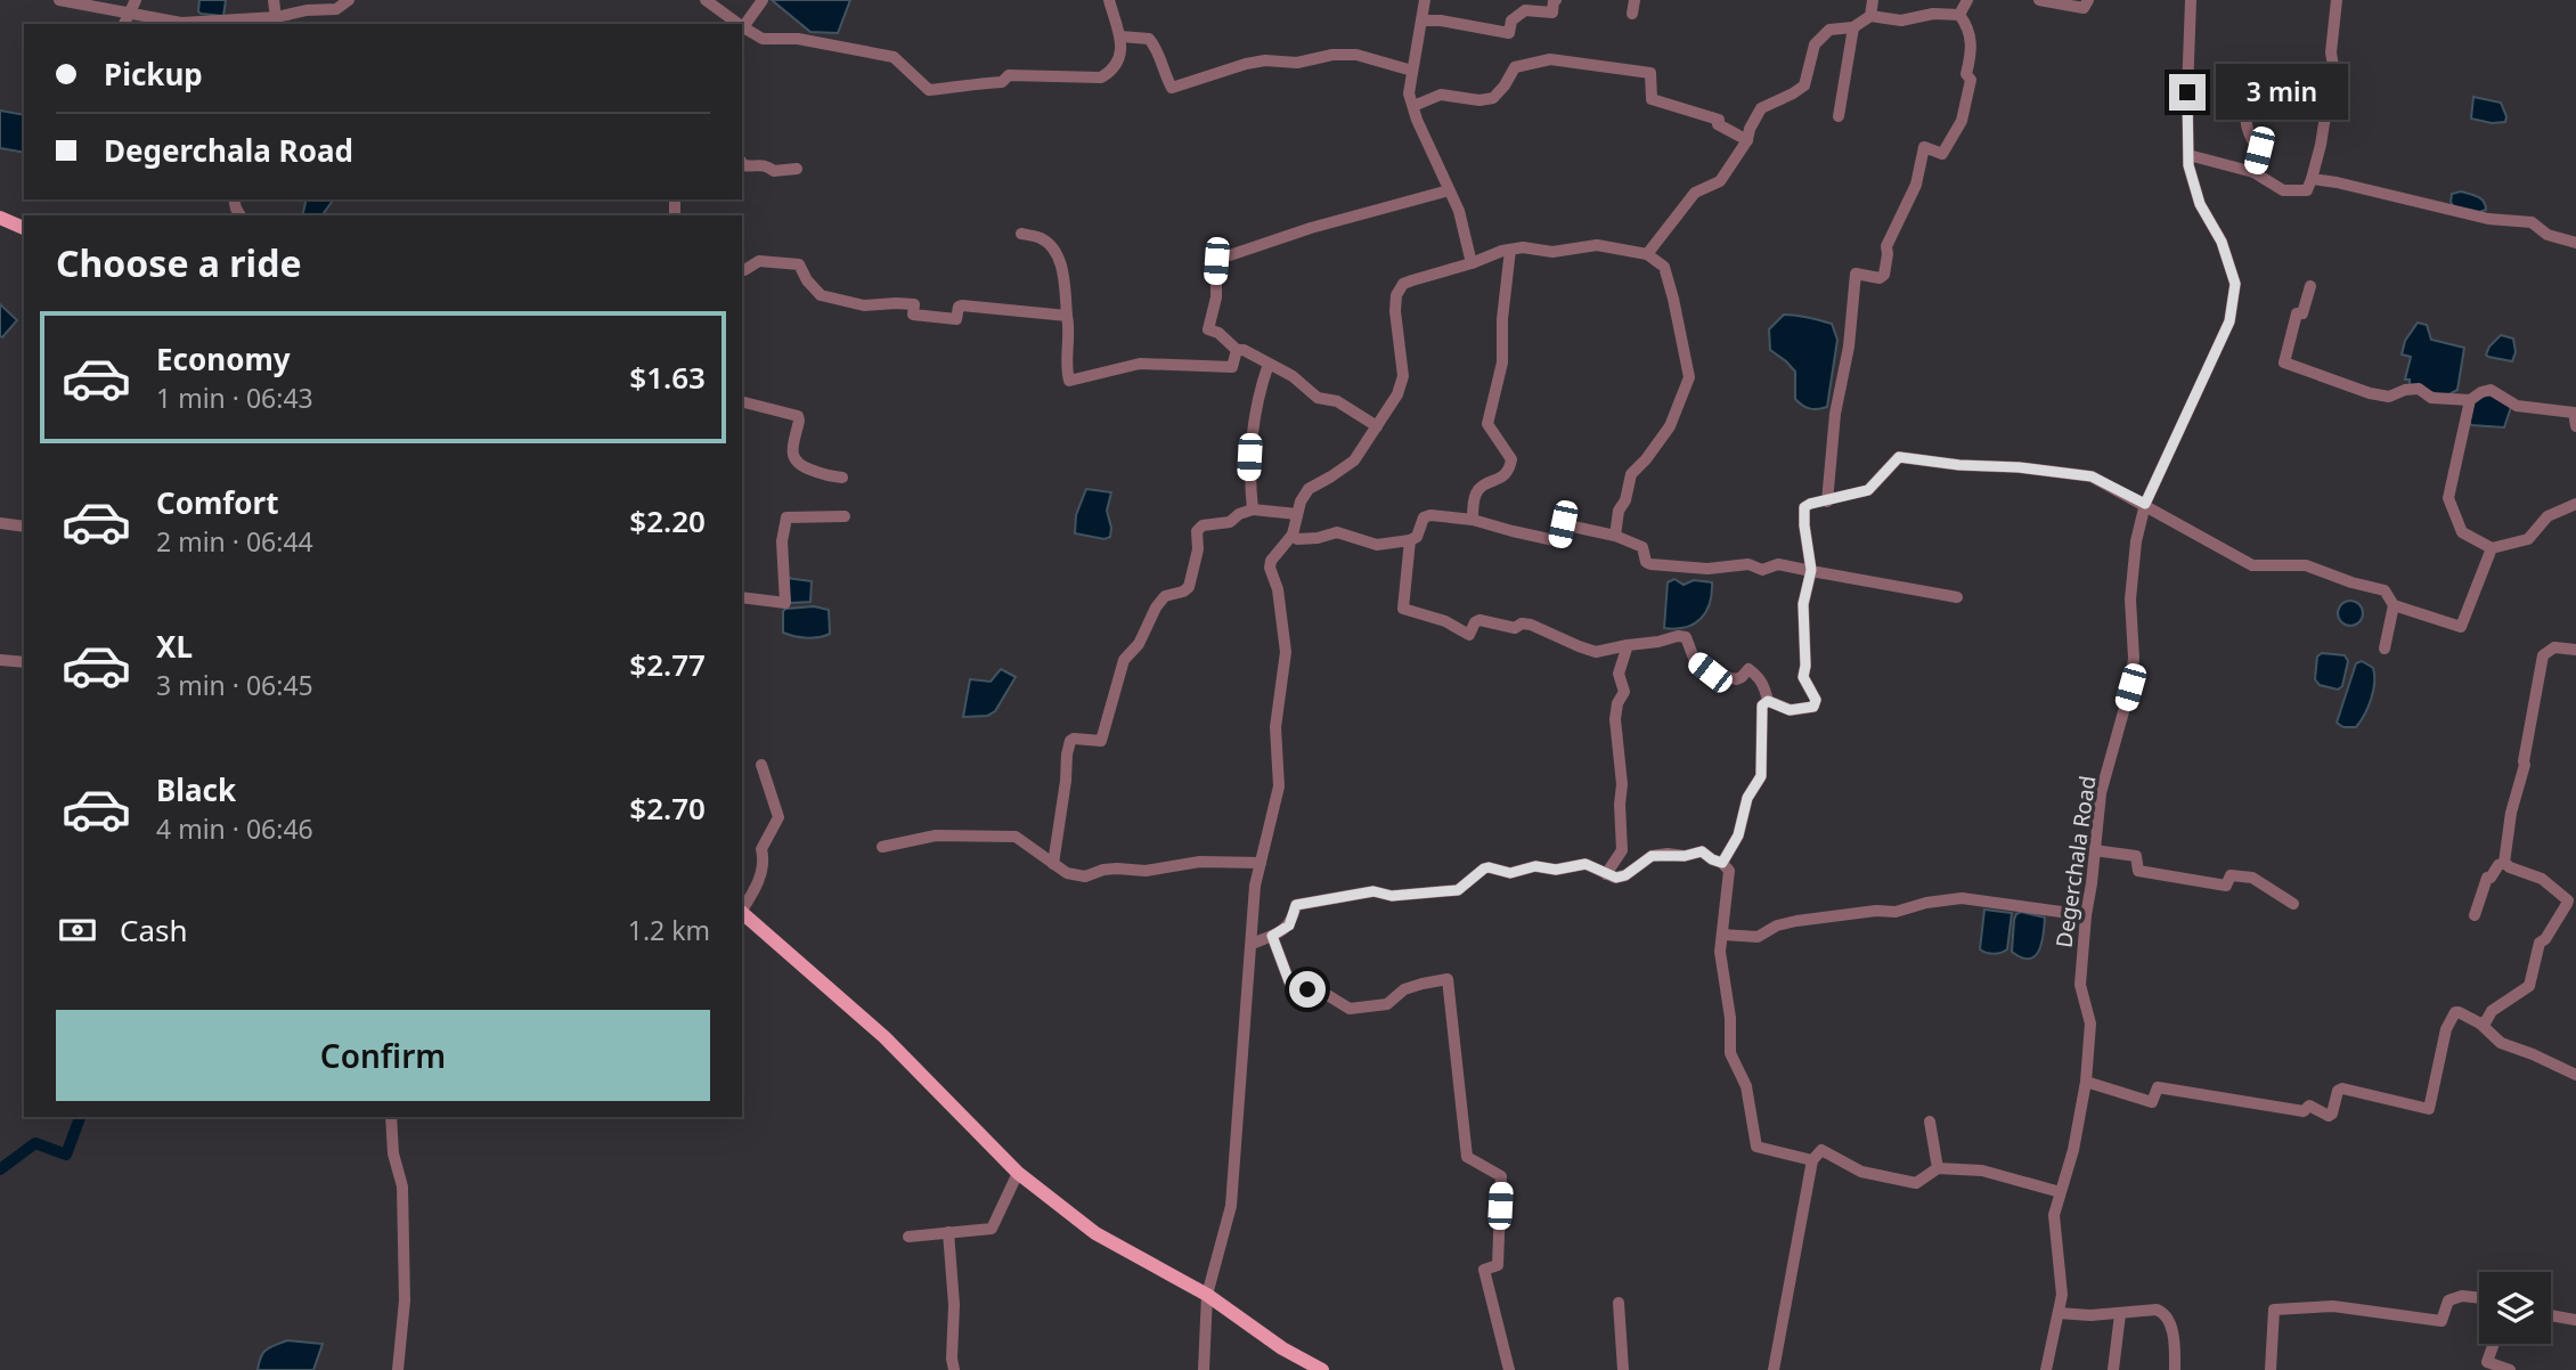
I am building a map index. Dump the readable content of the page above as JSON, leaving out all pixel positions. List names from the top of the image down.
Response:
{
  "streets": {
    "street": ["Degerchala Road"]
  },
  "page": {
    "banner": ["Pickup", "Degerchala Road"],
    "bubble": "3 min",
    "heading": "Choose a ride",
    "list": [
      {
        "name": "Economy",
        "note": "1 min · 06:43",
        "value": "$1.63"
      },
      {
        "name": "Comfort",
        "note": "2 min · 06:44",
        "value": "$2.20"
      },
      {
        "name": "XL",
        "note": "3 min · 06:45",
        "value": "$2.77"
      },
      {
        "name": "Black",
        "note": "4 min · 06:46",
        "value": "$2.70"
      }
    ],
    "pay": ["Cash", "1.2 km"],
    "buttons": "Confirm"
  }
}
